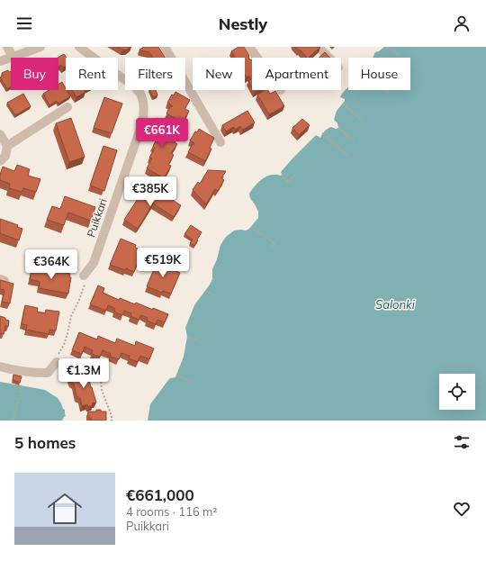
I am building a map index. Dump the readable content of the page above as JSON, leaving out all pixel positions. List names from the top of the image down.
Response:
{
  "streets": {
    "street": ["Puikkari"]
  },
  "water": ["Salonki"],
  "page": {
    "header": "Nestly",
    "chip": [
      "Buy",
      "Rent",
      "Filters",
      "New",
      "Apartment",
      "House"
    ],
    "price": [
      "€661K",
      "€385K",
      "€519K",
      "€364K",
      "€1.3M"
    ],
    "heading": "5 homes",
    "list": [
      {
        "name": "€661,000",
        "note": "4 rooms · 116 m² · Puikkari"
      }
    ]
  }
}
